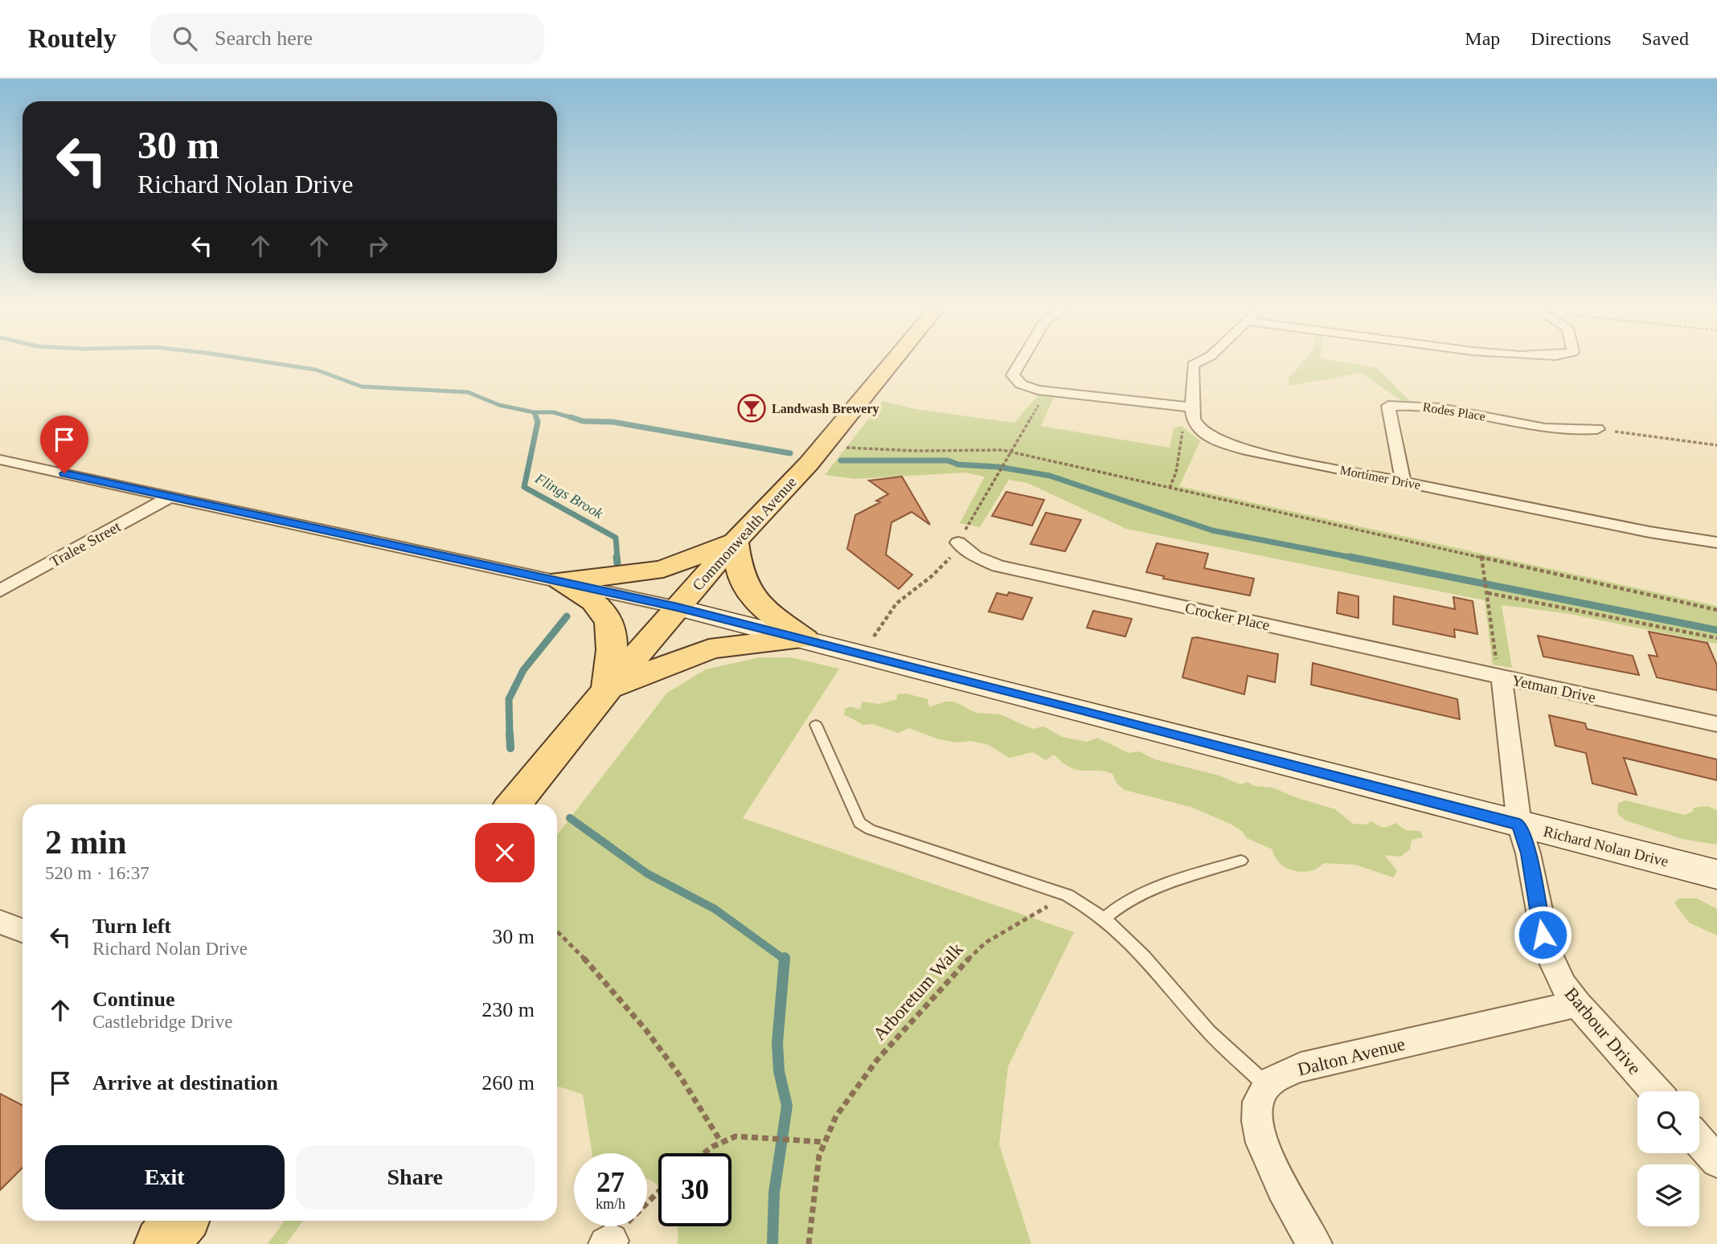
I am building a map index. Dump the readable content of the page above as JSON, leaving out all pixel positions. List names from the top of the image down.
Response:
{
  "streets": {
    "main road": ["Commonwealth Avenue", "Richard Nolan Drive"],
    "street": [
      "Rodes Place",
      "Mortimer Drive",
      "Tralee Street",
      "Crocker Place",
      "Yetman Drive",
      "Barbour Drive",
      "Dalton Avenue"
    ],
    "path": ["Arboretum Walk"]
  },
  "crossings": [
    ["Rodes Place", "Mortimer Drive"],
    ["Commonwealth Avenue", "Richard Nolan Drive"],
    ["Crocker Place", "Yetman Drive"],
    ["Yetman Drive", "Richard Nolan Drive"],
    ["Yetman Drive", "Barbour Drive"],
    ["Richard Nolan Drive", "Barbour Drive"],
    ["Barbour Drive", "Dalton Avenue"]
  ],
  "water": ["Flings Brook"],
  "places": {
    "bar": ["Landwash Brewery"]
  },
  "page": {
    "header": "Routely",
    "search": "Search here",
    "nav": ["Map", "Directions", "Saved"],
    "turn": ["30 m", "Richard Nolan Drive"],
    "heading": ["2 min", "520 m · 16:37"],
    "list": [
      {
        "name": "Turn left",
        "note": "Richard Nolan Drive",
        "value": "30 m"
      },
      {
        "name": "Continue",
        "note": "Castlebridge Drive",
        "value": "230 m"
      },
      {
        "name": "Arrive at destination",
        "value": "260 m"
      }
    ],
    "buttons": ["Exit", "Share"],
    "speed": "27 km/h",
    "limit": "30"
  }
}
